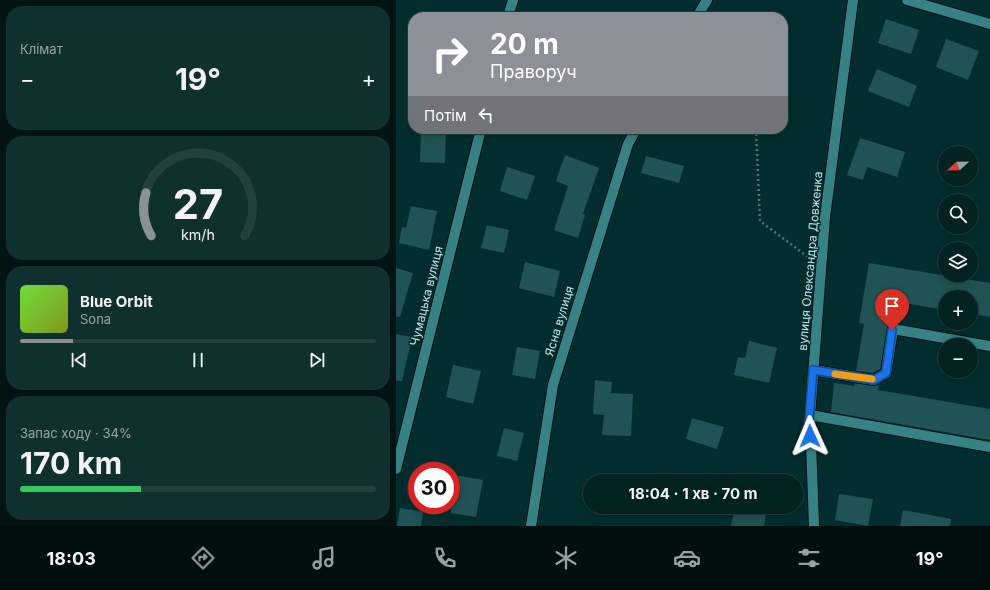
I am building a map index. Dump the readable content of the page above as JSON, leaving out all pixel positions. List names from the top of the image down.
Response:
{
  "streets": {
    "street": ["вулиця Олександра Довженка", "Чумацька вулиця", "Ясна вулиця"]
  },
  "north": "left",
  "page": {
    "tile": [
      "Клімат",
      ["Запас ходу · 34%", "170 km"]
    ],
    "turn": ["20 m", "Праворуч"],
    "heat": ["−", "19°", "+"],
    "then": "Потім",
    "map_buttons": ["+", "−"],
    "song": ["Blue Orbit", "Sona"],
    "limit": "30",
    "trip": "18:04 · 1 хв · 70 m",
    "tabs": ["18:03", "19°"],
    "gauge": ["27", "km/h"]
  }
}
